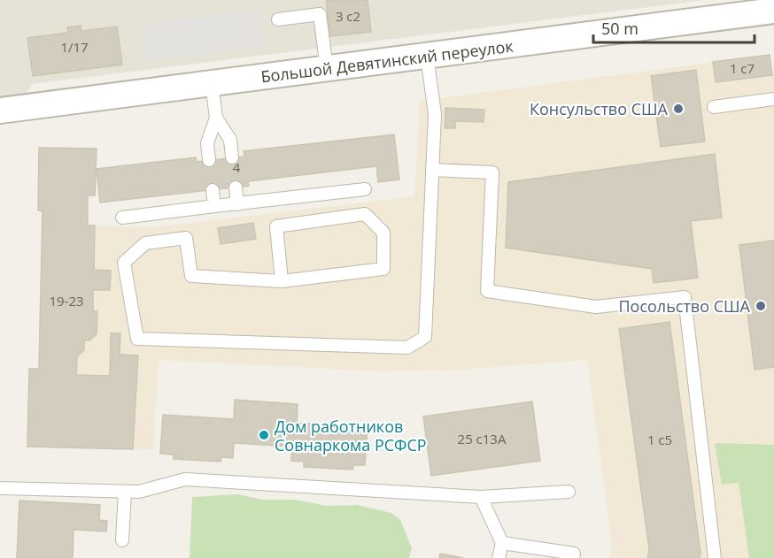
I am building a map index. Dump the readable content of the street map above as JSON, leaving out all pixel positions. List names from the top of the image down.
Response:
{
  "streets": {
    "street": ["Большой Девятинский переулок"]
  },
  "places": ["Консульство США", "Посольство США", "Дом работников Совнаркома РСФСР"],
  "house_numbers": [
    "3 с2",
    "1/17",
    "1 с7",
    "4",
    "19-23",
    "25 с13А",
    "1 с5"
  ],
  "scale_bar": "50 m"
}
